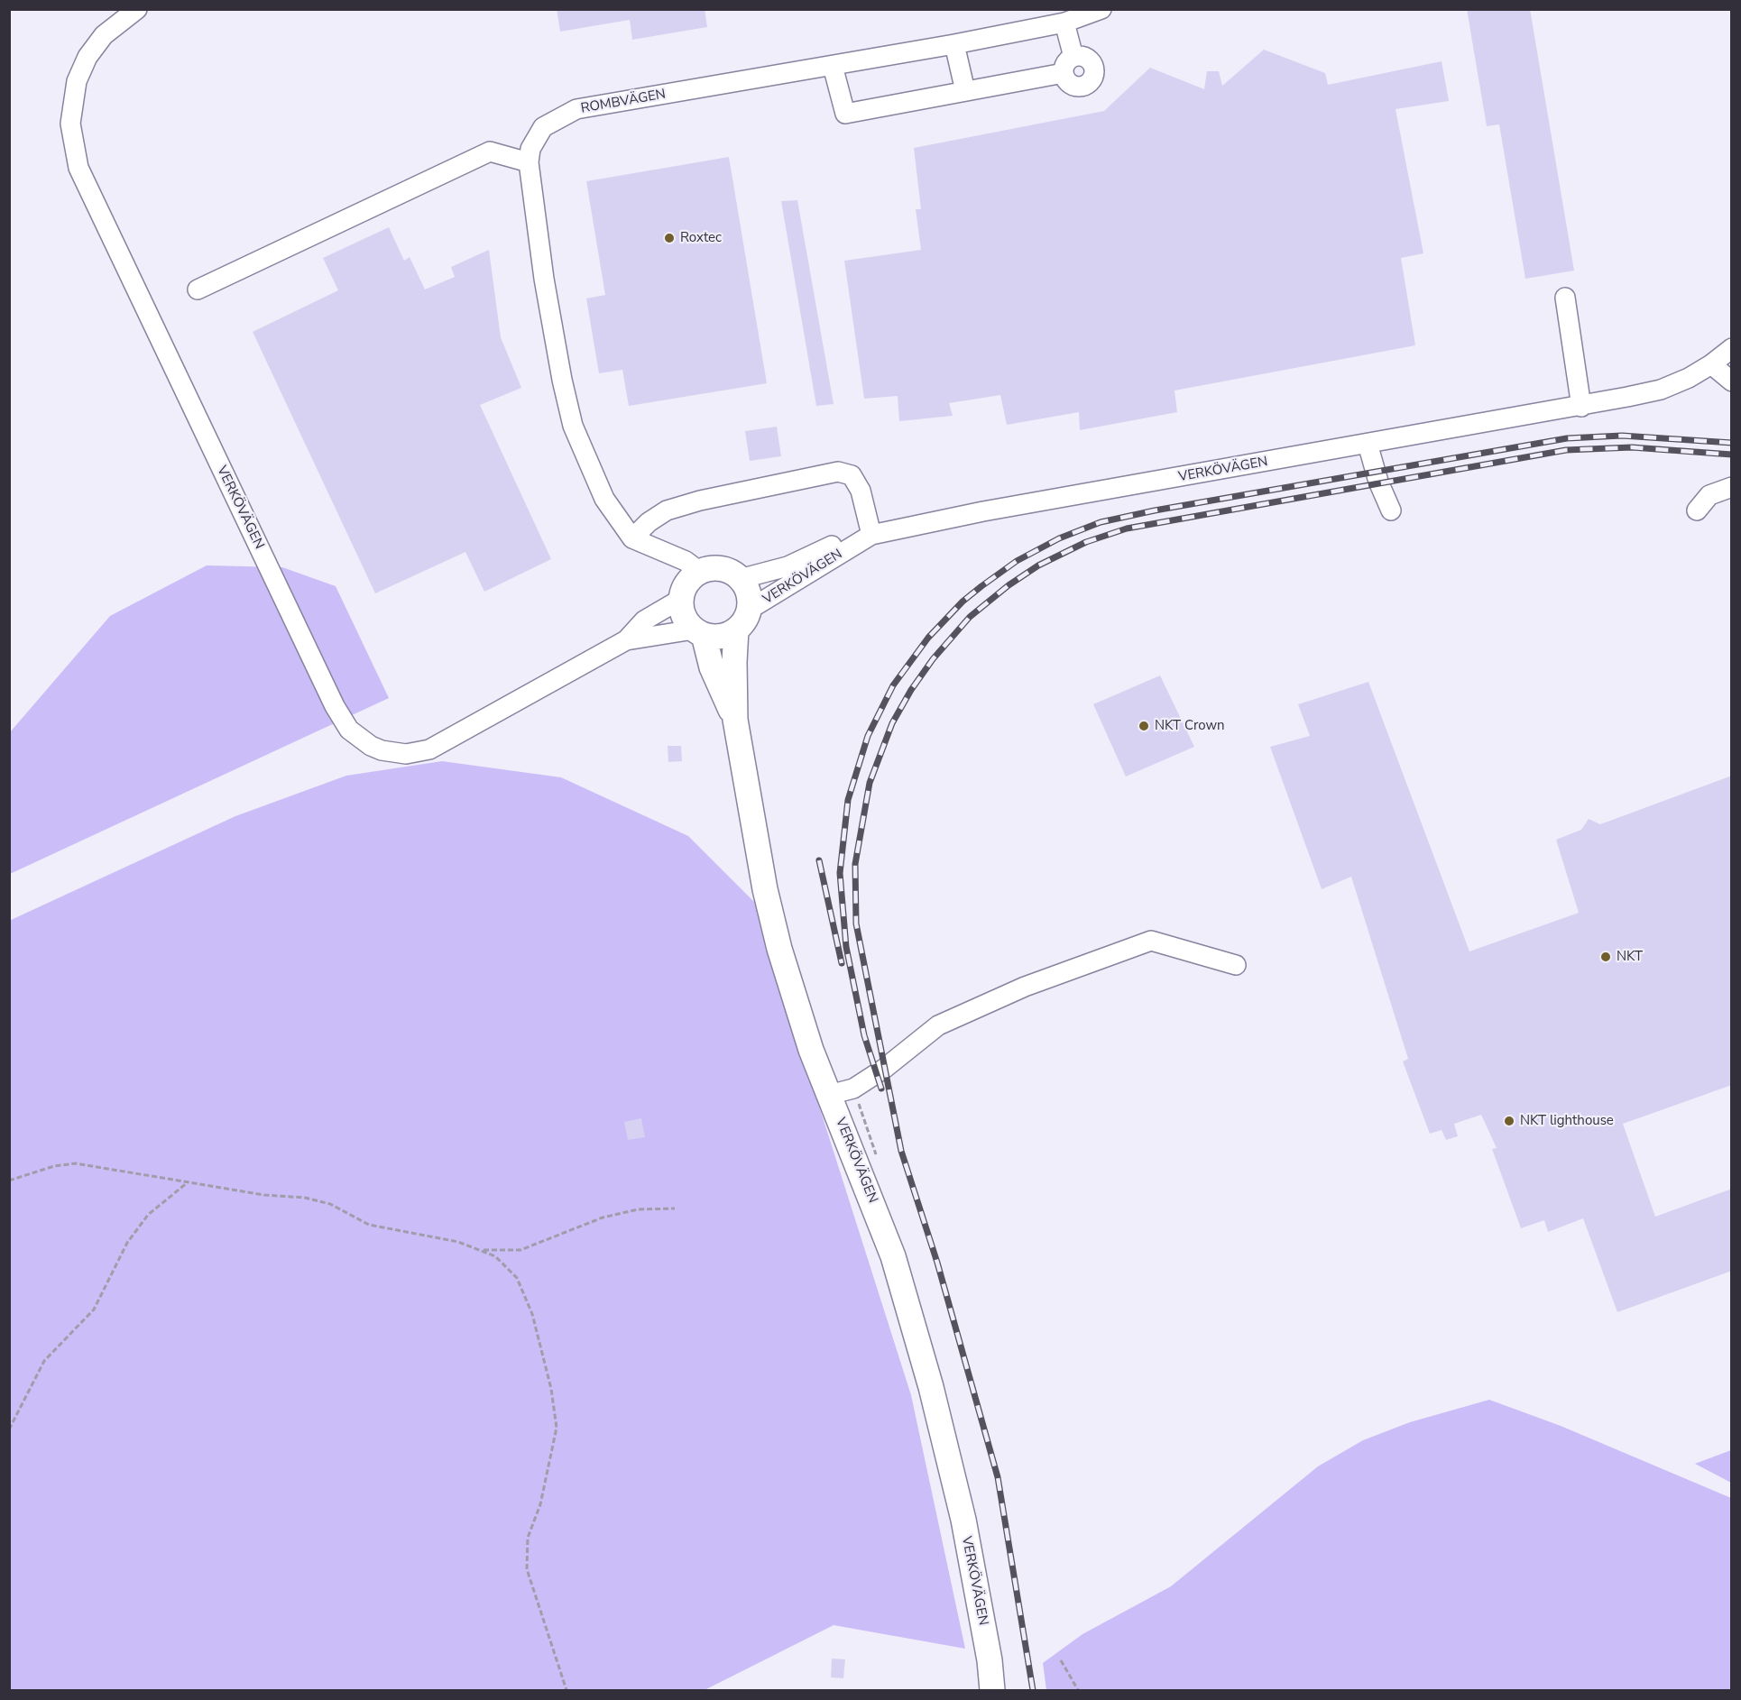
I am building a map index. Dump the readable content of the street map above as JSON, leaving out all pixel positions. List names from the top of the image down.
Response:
{
  "streets": {
    "main road": ["VERKÖVÄGEN"],
    "street": ["ROMBVÄGEN"]
  },
  "places": [
    "Roxtec",
    "NKT Crown",
    "NKT",
    "NKT lighthouse"
  ]
}
